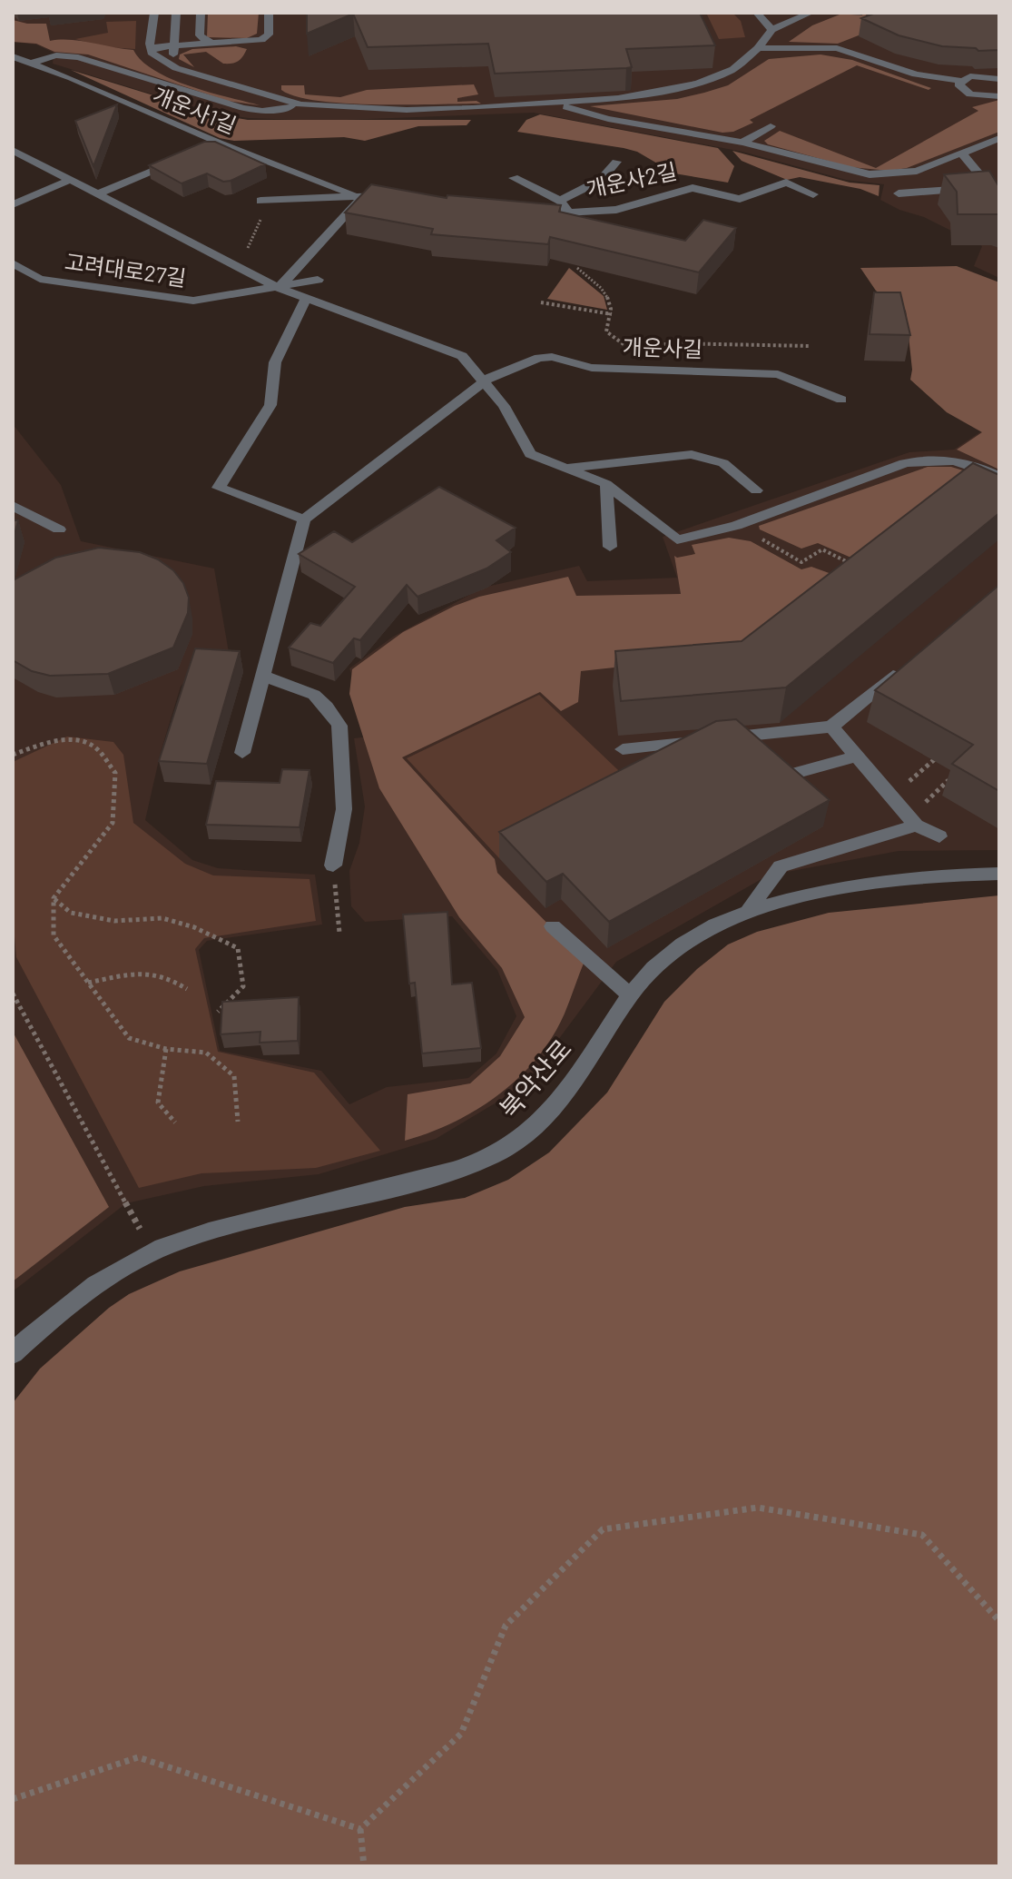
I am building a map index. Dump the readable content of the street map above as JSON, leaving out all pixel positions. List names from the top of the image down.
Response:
{
  "streets": {
    "street": [
      "개운사1길",
      "개운사2길",
      "고려대로27길",
      "개운사길",
      "북악산로"
    ]
  }
}
